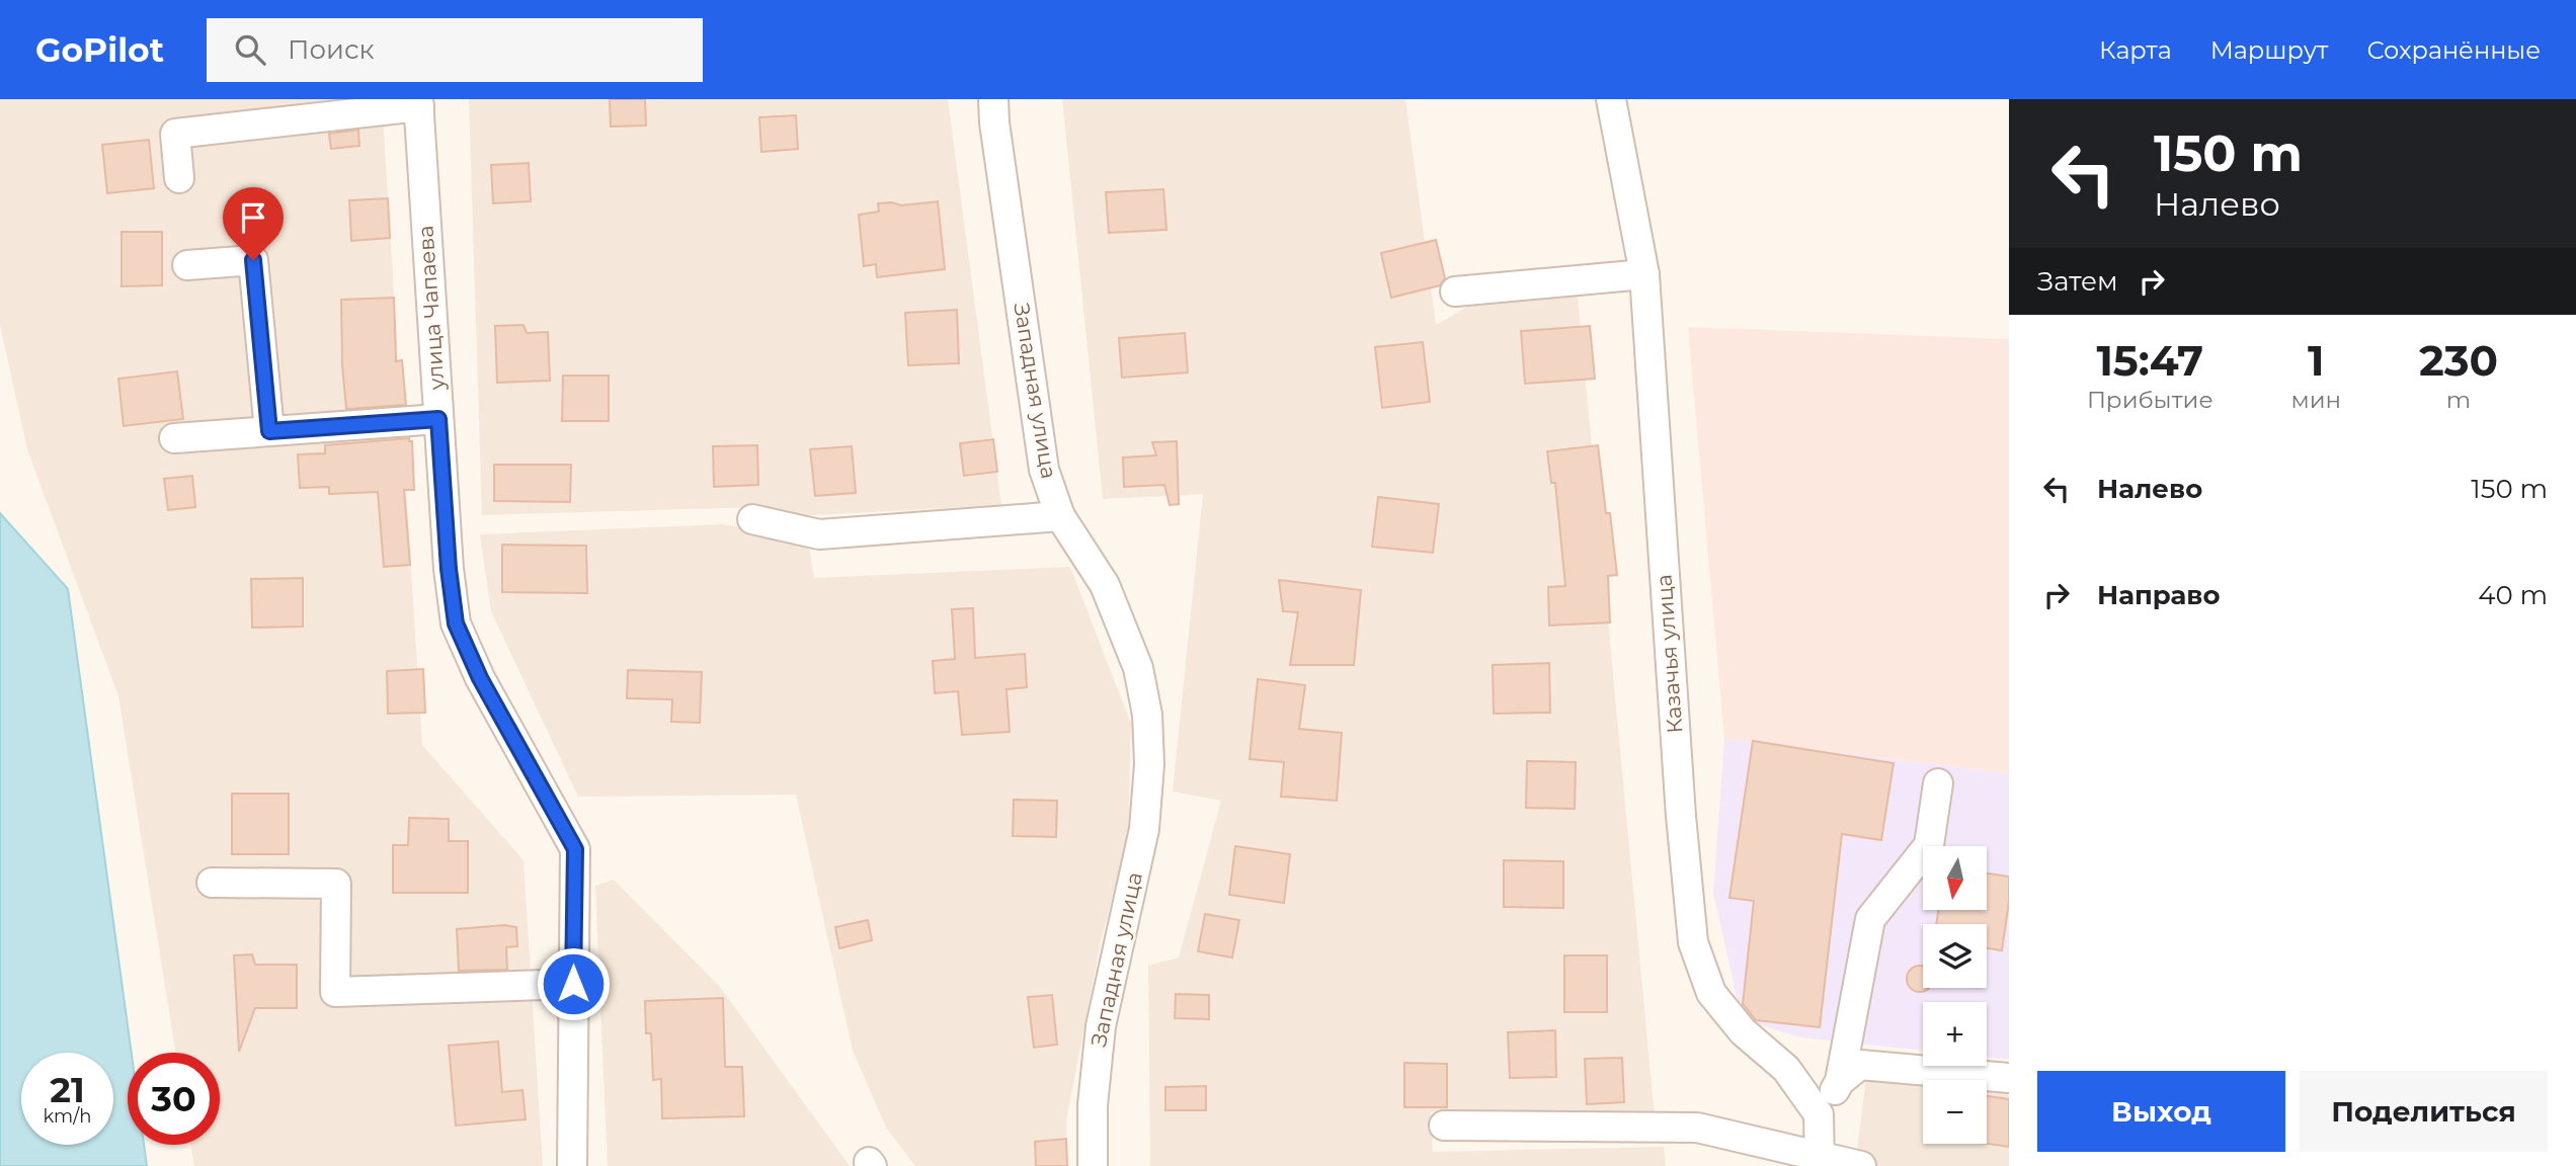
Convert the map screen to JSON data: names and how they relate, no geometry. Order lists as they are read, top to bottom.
{
  "streets": {
    "street": ["улица Чапаева", "Западная улица", "Казачья улица"]
  },
  "north": "bottom",
  "page": {
    "header": "GoPilot",
    "search": "Поиск",
    "nav": ["Карта", "Маршрут", "Сохранённые"],
    "turn": ["150 m", "Налево"],
    "then": "Затем",
    "eta": [
      "15:47",
      "Прибытие",
      "1",
      "мин",
      "230",
      "m"
    ],
    "list": [
      {
        "name": "Налево",
        "value": "150 m"
      },
      {
        "name": "Направо",
        "value": "40 m"
      }
    ],
    "map_buttons": ["+", "−"],
    "speed": "21 km/h",
    "limit": "30",
    "buttons": ["Выход", "Поделиться"]
  }
}
